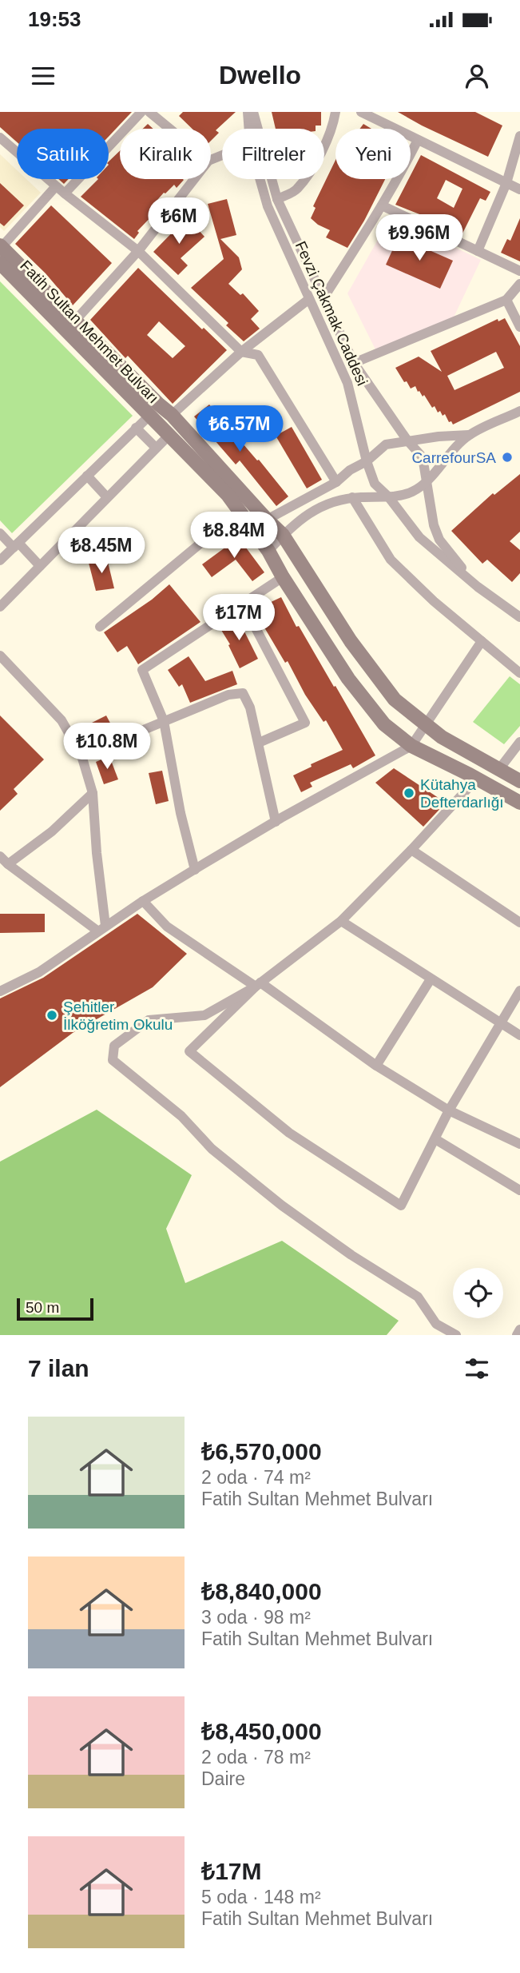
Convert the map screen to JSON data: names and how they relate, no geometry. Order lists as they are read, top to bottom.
{
  "streets": {
    "main road": ["Fatih Sultan Mehmet Bulvarı"],
    "street": ["Fevzi Çakmak Caddesi"]
  },
  "places": ["CarrefourSA", "Kütahya Defterdarlığı", "Şehitler İlköğretim Okulu"],
  "scale_bar": "50 m",
  "page": {
    "status": "19:53",
    "header": "Dwello",
    "chip": [
      "Satılık",
      "Kiralık",
      "Filtreler",
      "Yeni"
    ],
    "price": [
      "₺6M",
      "₺9.96M",
      "₺6.57M",
      "₺8.84M",
      "₺8.45M",
      "₺17M",
      "₺10.8M"
    ],
    "scale": "50 m",
    "heading": "7 ilan",
    "list": [
      {
        "name": "₺6,570,000",
        "note": "2 oda · 74 m² · Fatih Sultan Mehmet Bulvarı"
      },
      {
        "name": "₺8,840,000",
        "note": "3 oda · 98 m² · Fatih Sultan Mehmet Bulvarı"
      },
      {
        "name": "₺8,450,000",
        "note": "2 oda · 78 m² · Daire"
      },
      {
        "name": "₺17M",
        "note": "5 oda · 148 m² · Fatih Sultan Mehmet Bulvarı"
      }
    ]
  }
}
